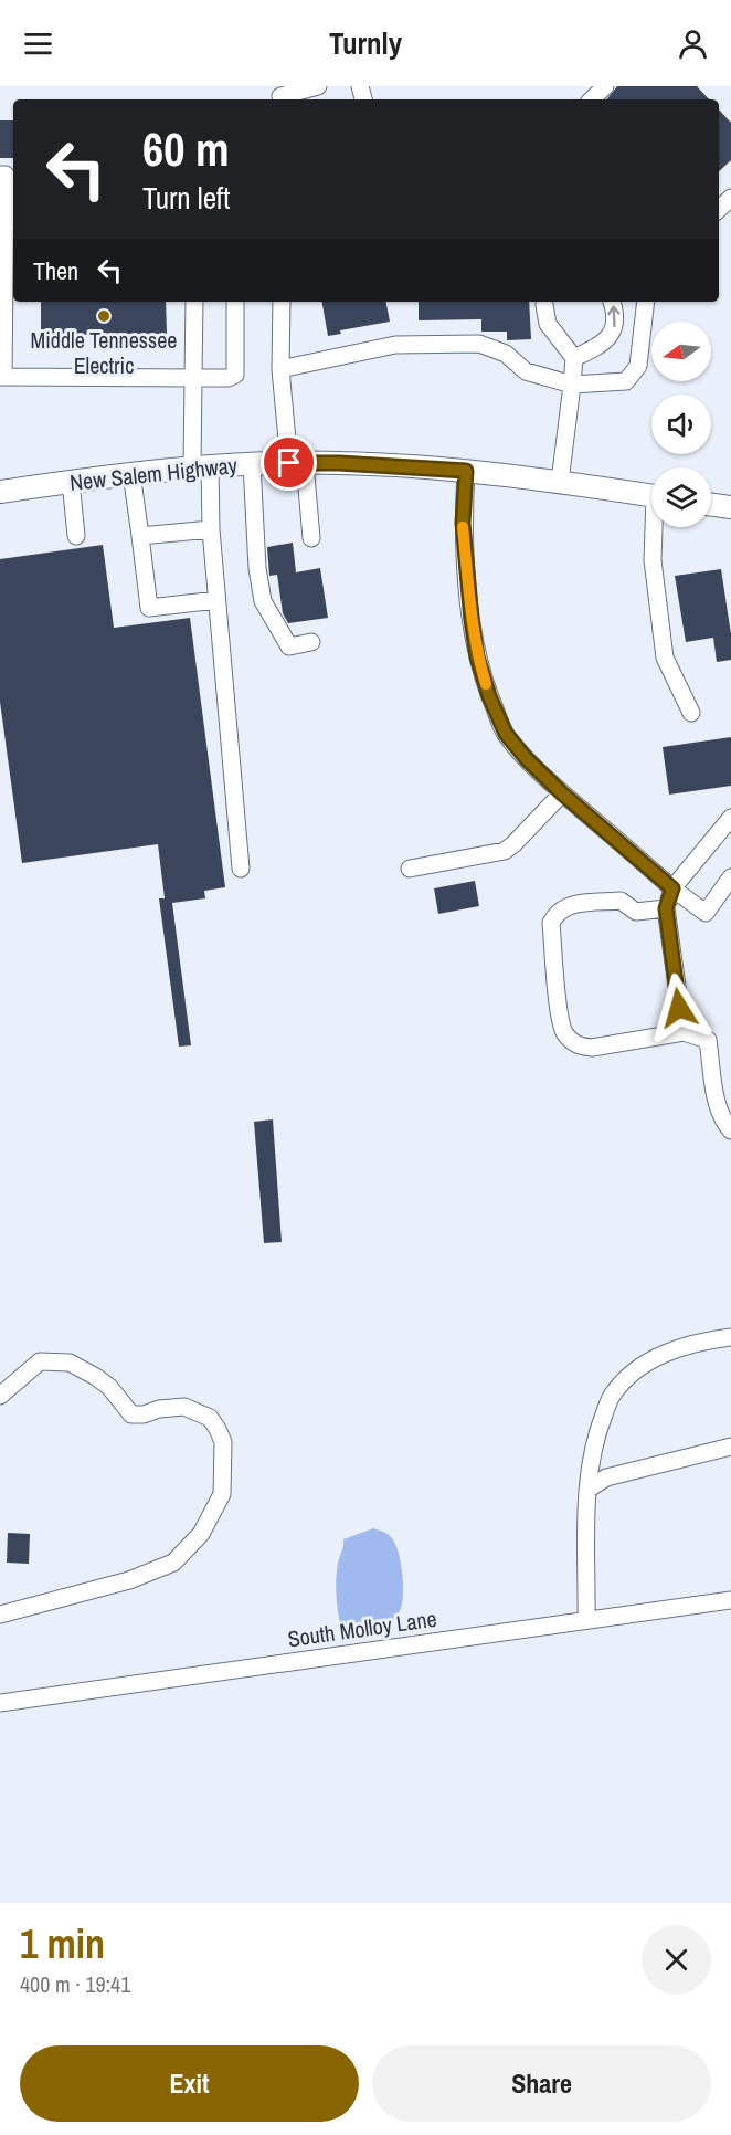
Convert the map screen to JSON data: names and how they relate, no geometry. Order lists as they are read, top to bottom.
{
  "streets": {
    "main road": ["New Salem Highway"],
    "street": ["South Molloy Lane"]
  },
  "places": ["Middle Tennessee Electric"],
  "north": "left",
  "page": {
    "header": "Turnly",
    "turn": ["60 m", "Turn left"],
    "then": "Then",
    "heading": ["1 min", "400 m · 19:41"],
    "buttons": ["Exit", "Share"]
  }
}
